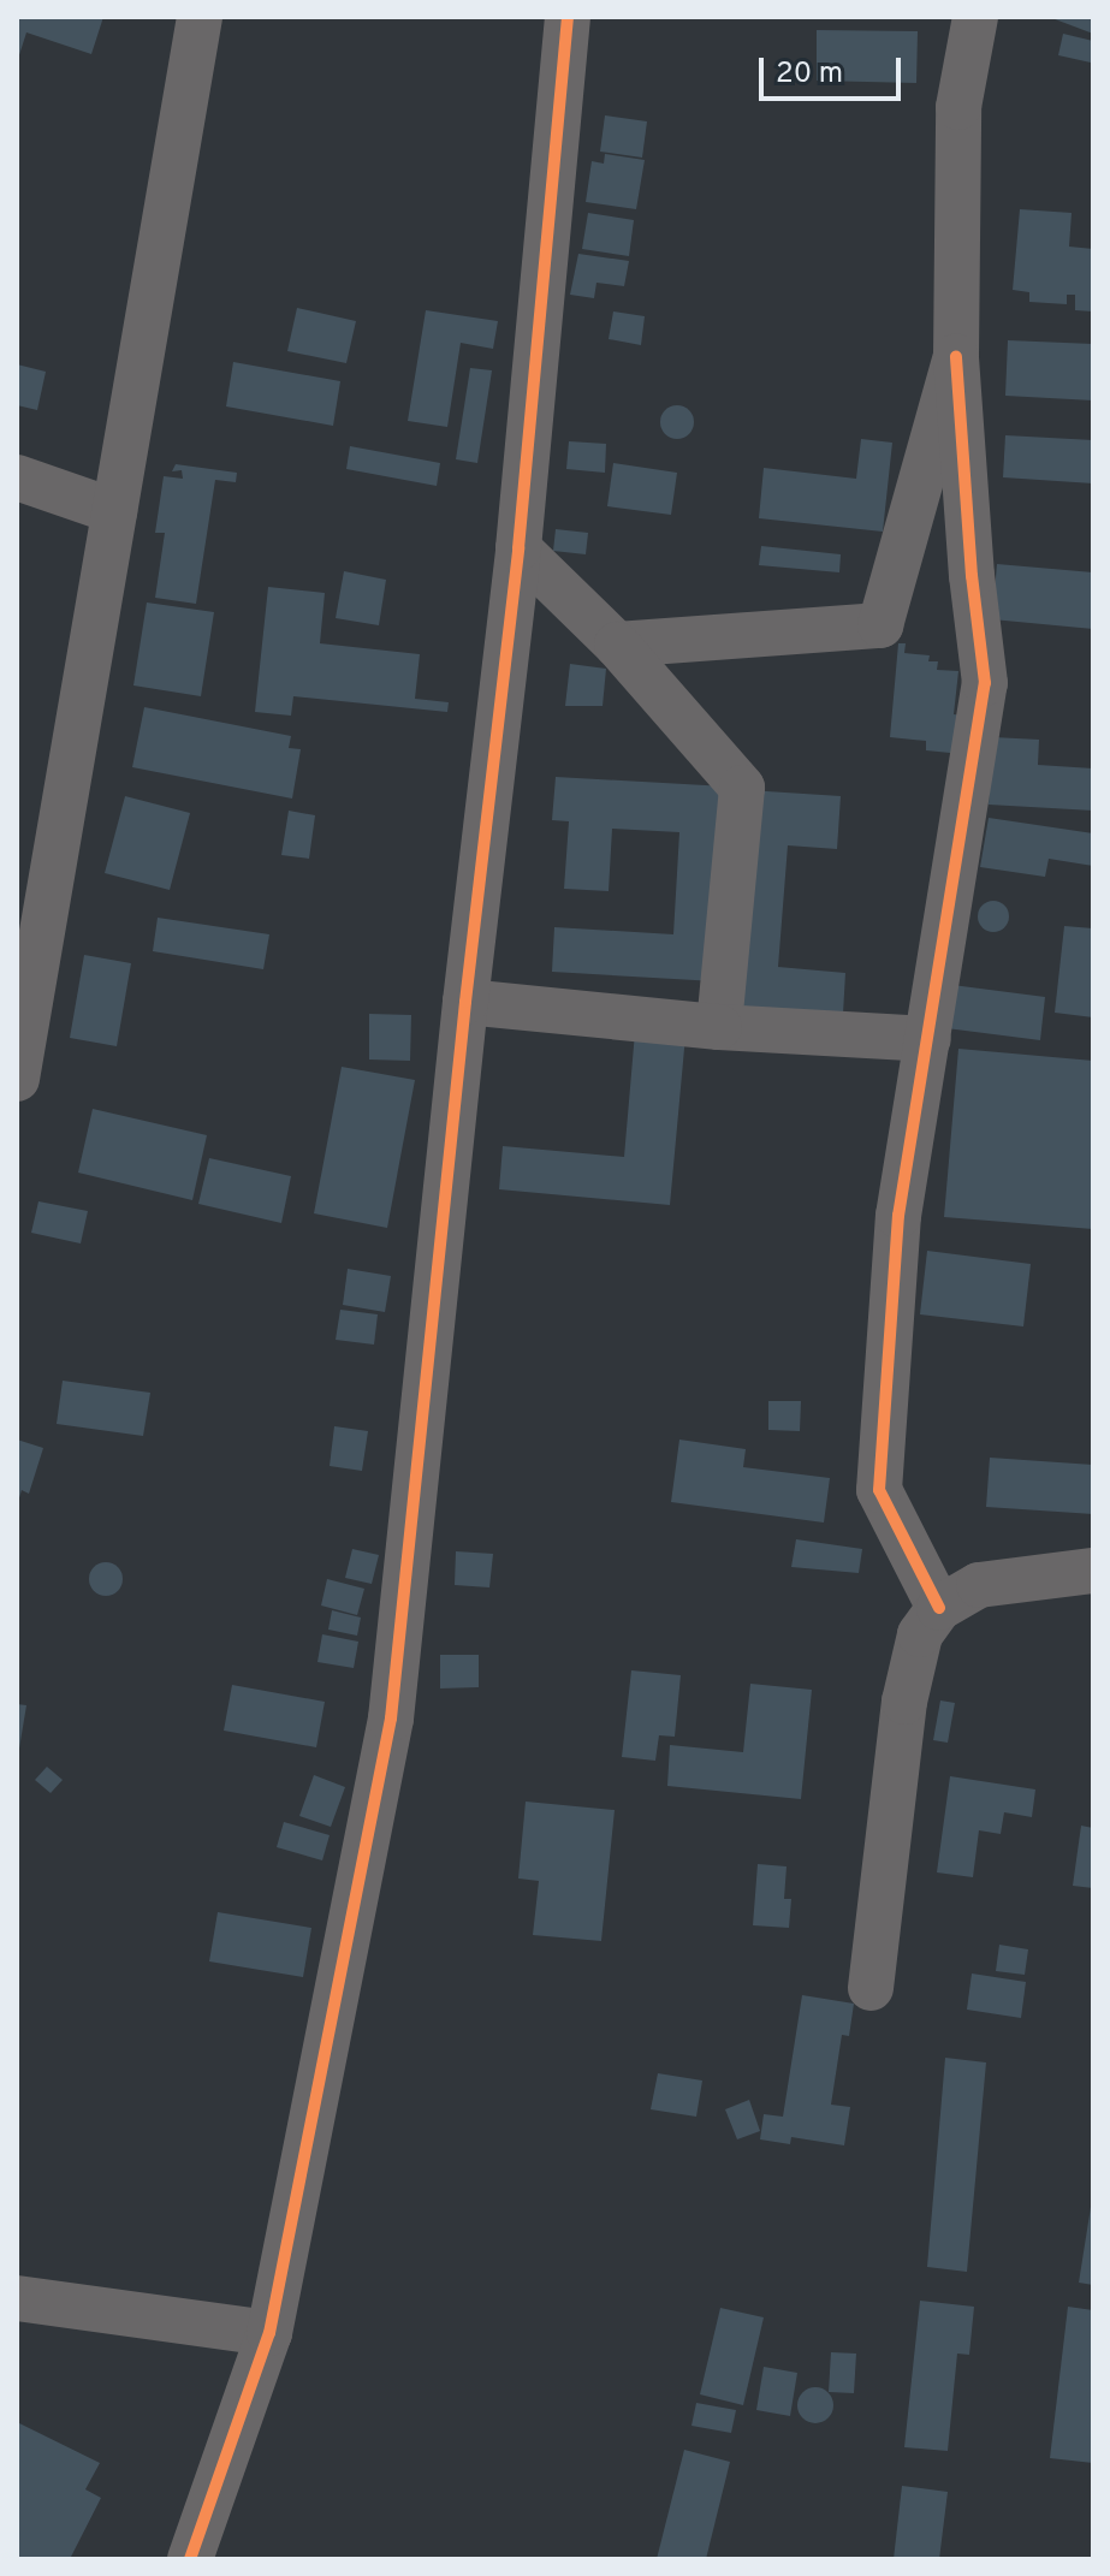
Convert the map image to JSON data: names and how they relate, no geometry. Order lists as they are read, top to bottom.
{
  "scale_bar": "20 m"
}
